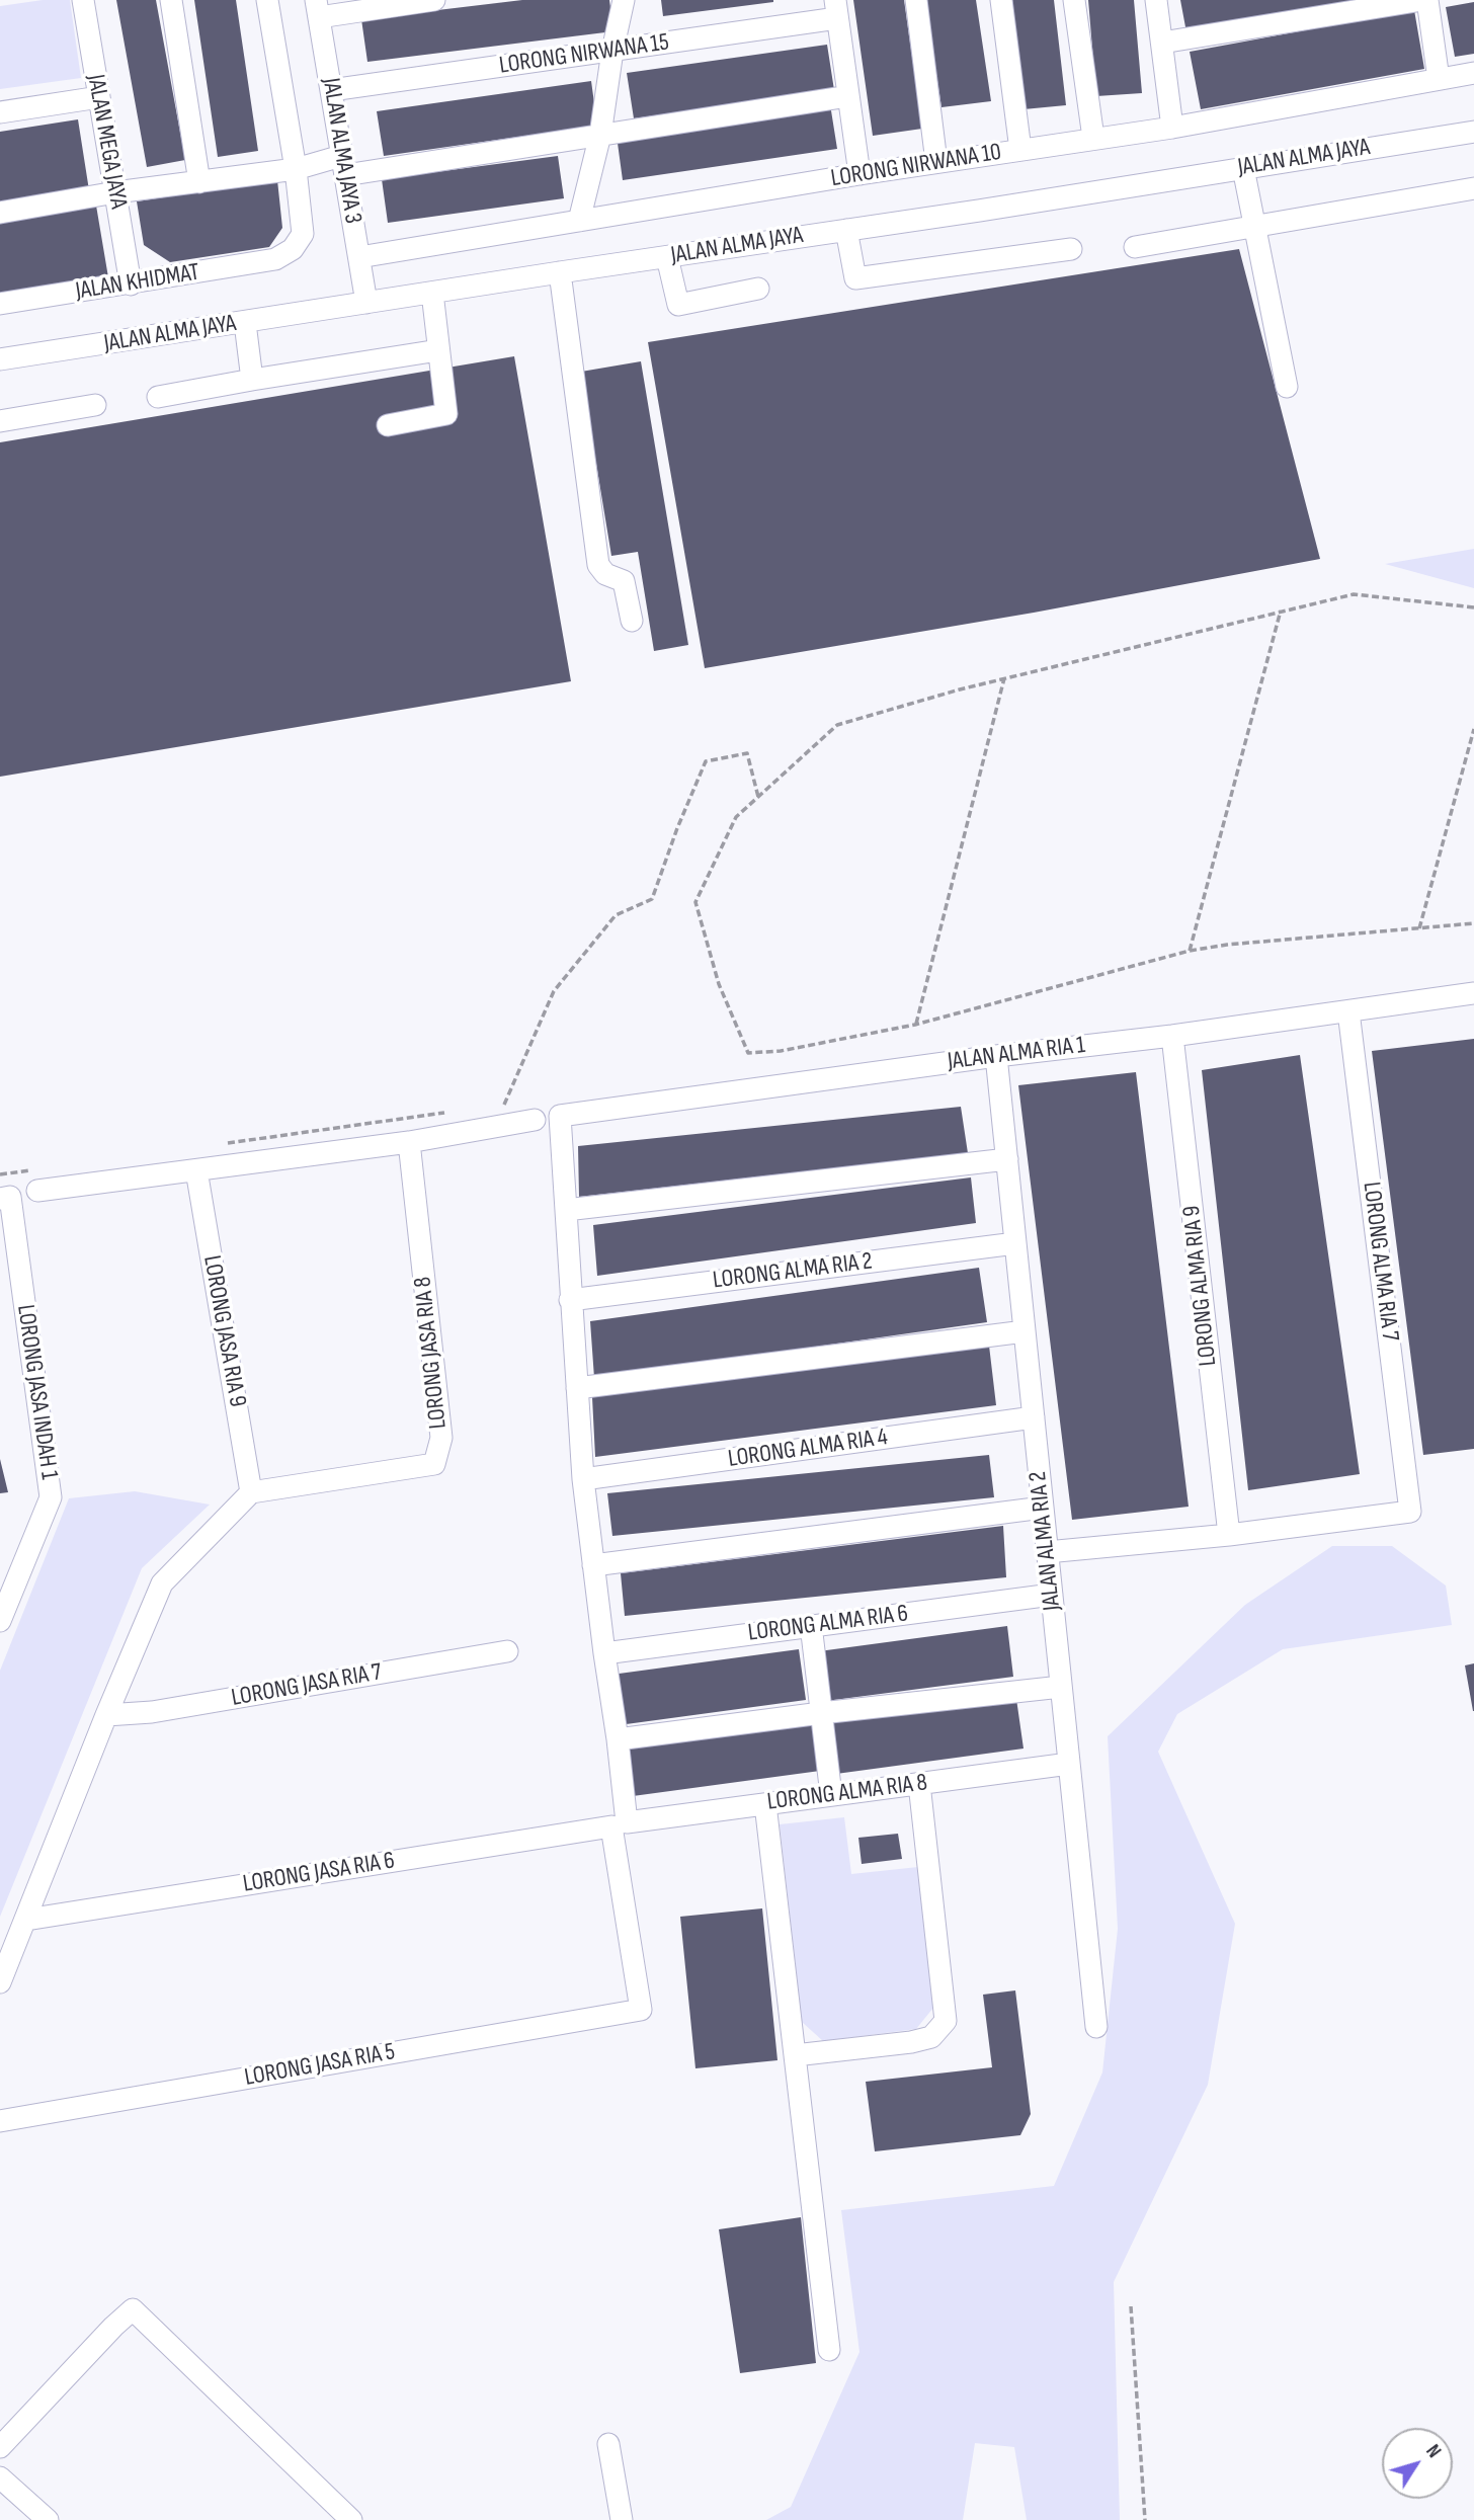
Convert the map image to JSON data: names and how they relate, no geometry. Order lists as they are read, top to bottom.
{
  "streets": {
    "street": [
      "LORONG NIRWANA 15",
      "JALAN MEGA JAYA",
      "JALAN ALMA JAYA 3",
      "JALAN ALMA JAYA",
      "LORONG NIRWANA 10",
      "JALAN KHIDMAT",
      "JALAN ALMA RIA 1",
      "LORONG ALMA RIA 7",
      "LORONG ALMA RIA 2",
      "LORONG ALMA RIA 9",
      "LORONG JASA RIA 9",
      "LORONG JASA RIA 8",
      "LORONG JASA INDAH 1",
      "LORONG ALMA RIA 4",
      "JALAN ALMA RIA 2",
      "LORONG ALMA RIA 6",
      "LORONG JASA RIA 7",
      "LORONG ALMA RIA 8",
      "LORONG JASA RIA 6",
      "LORONG JASA RIA 5"
    ]
  },
  "crossings": [
    ["LORONG NIRWANA 15", "JALAN ALMA JAYA 3"],
    ["JALAN MEGA JAYA", "JALAN KHIDMAT"],
    ["JALAN ALMA JAYA 3", "JALAN ALMA JAYA"],
    ["JALAN ALMA JAYA 3", "LORONG NIRWANA 10"],
    ["JALAN ALMA JAYA 3", "JALAN KHIDMAT"],
    ["JALAN ALMA RIA 1", "LORONG ALMA RIA 7"],
    ["JALAN ALMA RIA 1", "LORONG ALMA RIA 9"],
    ["JALAN ALMA RIA 1", "JALAN ALMA RIA 2"],
    ["LORONG ALMA RIA 7", "LORONG ALMA RIA 9"],
    ["LORONG ALMA RIA 2", "JALAN ALMA RIA 2"],
    ["LORONG JASA RIA 9", "LORONG JASA RIA 8"],
    ["LORONG ALMA RIA 4", "JALAN ALMA RIA 2"],
    ["JALAN ALMA RIA 2", "LORONG ALMA RIA 6"],
    ["JALAN ALMA RIA 2", "LORONG ALMA RIA 8"],
    ["LORONG ALMA RIA 8", "LORONG JASA RIA 6"],
    ["LORONG ALMA RIA 8", "LORONG JASA RIA 5"],
    ["LORONG JASA RIA 6", "LORONG JASA RIA 5"]
  ],
  "north": "top right"
}
